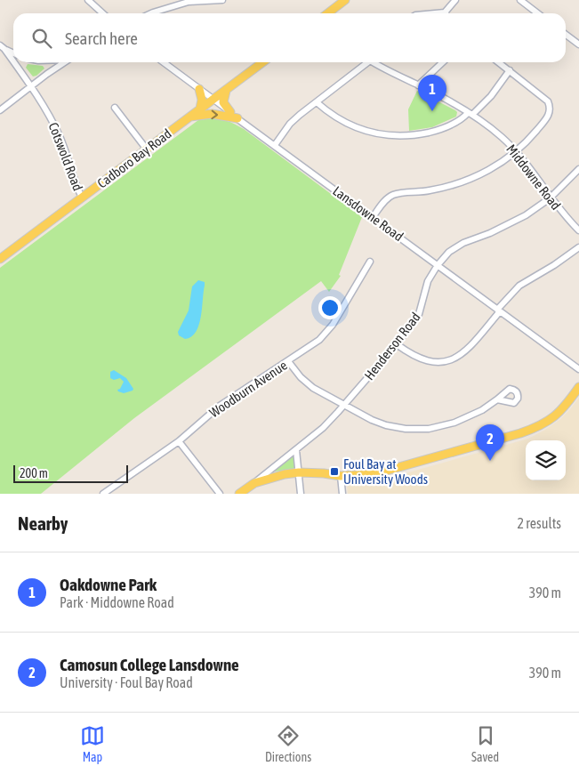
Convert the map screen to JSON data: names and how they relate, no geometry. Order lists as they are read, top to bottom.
{
  "streets": {
    "main road": ["Cadboro Bay Road", "Henderson Road"],
    "street": [
      "Cotswold Road",
      "Middowne Road",
      "Lansdowne Road",
      "Woodburn Avenue"
    ]
  },
  "crossings": [
    ["Cotswold Road", "Cadboro Bay Road"],
    ["Cadboro Bay Road", "Lansdowne Road"],
    ["Middowne Road", "Henderson Road"],
    ["Lansdowne Road", "Henderson Road"]
  ],
  "places": {
    "transit": ["Foul Bay at University Woods"]
  },
  "scale_bar": "200 m",
  "page": {
    "search": "Search here",
    "pins": ["1", "2"],
    "scale": "200 m",
    "heading": ["Nearby", "2 results"],
    "list": [
      {
        "mark": "1",
        "name": "Oakdowne Park",
        "note": "Park · Middowne Road",
        "value": "390 m"
      },
      {
        "mark": "2",
        "name": "Camosun College Lansdowne",
        "note": "University · Foul Bay Road",
        "value": "390 m"
      }
    ],
    "nav": ["Map", "Directions", "Saved"]
  }
}
